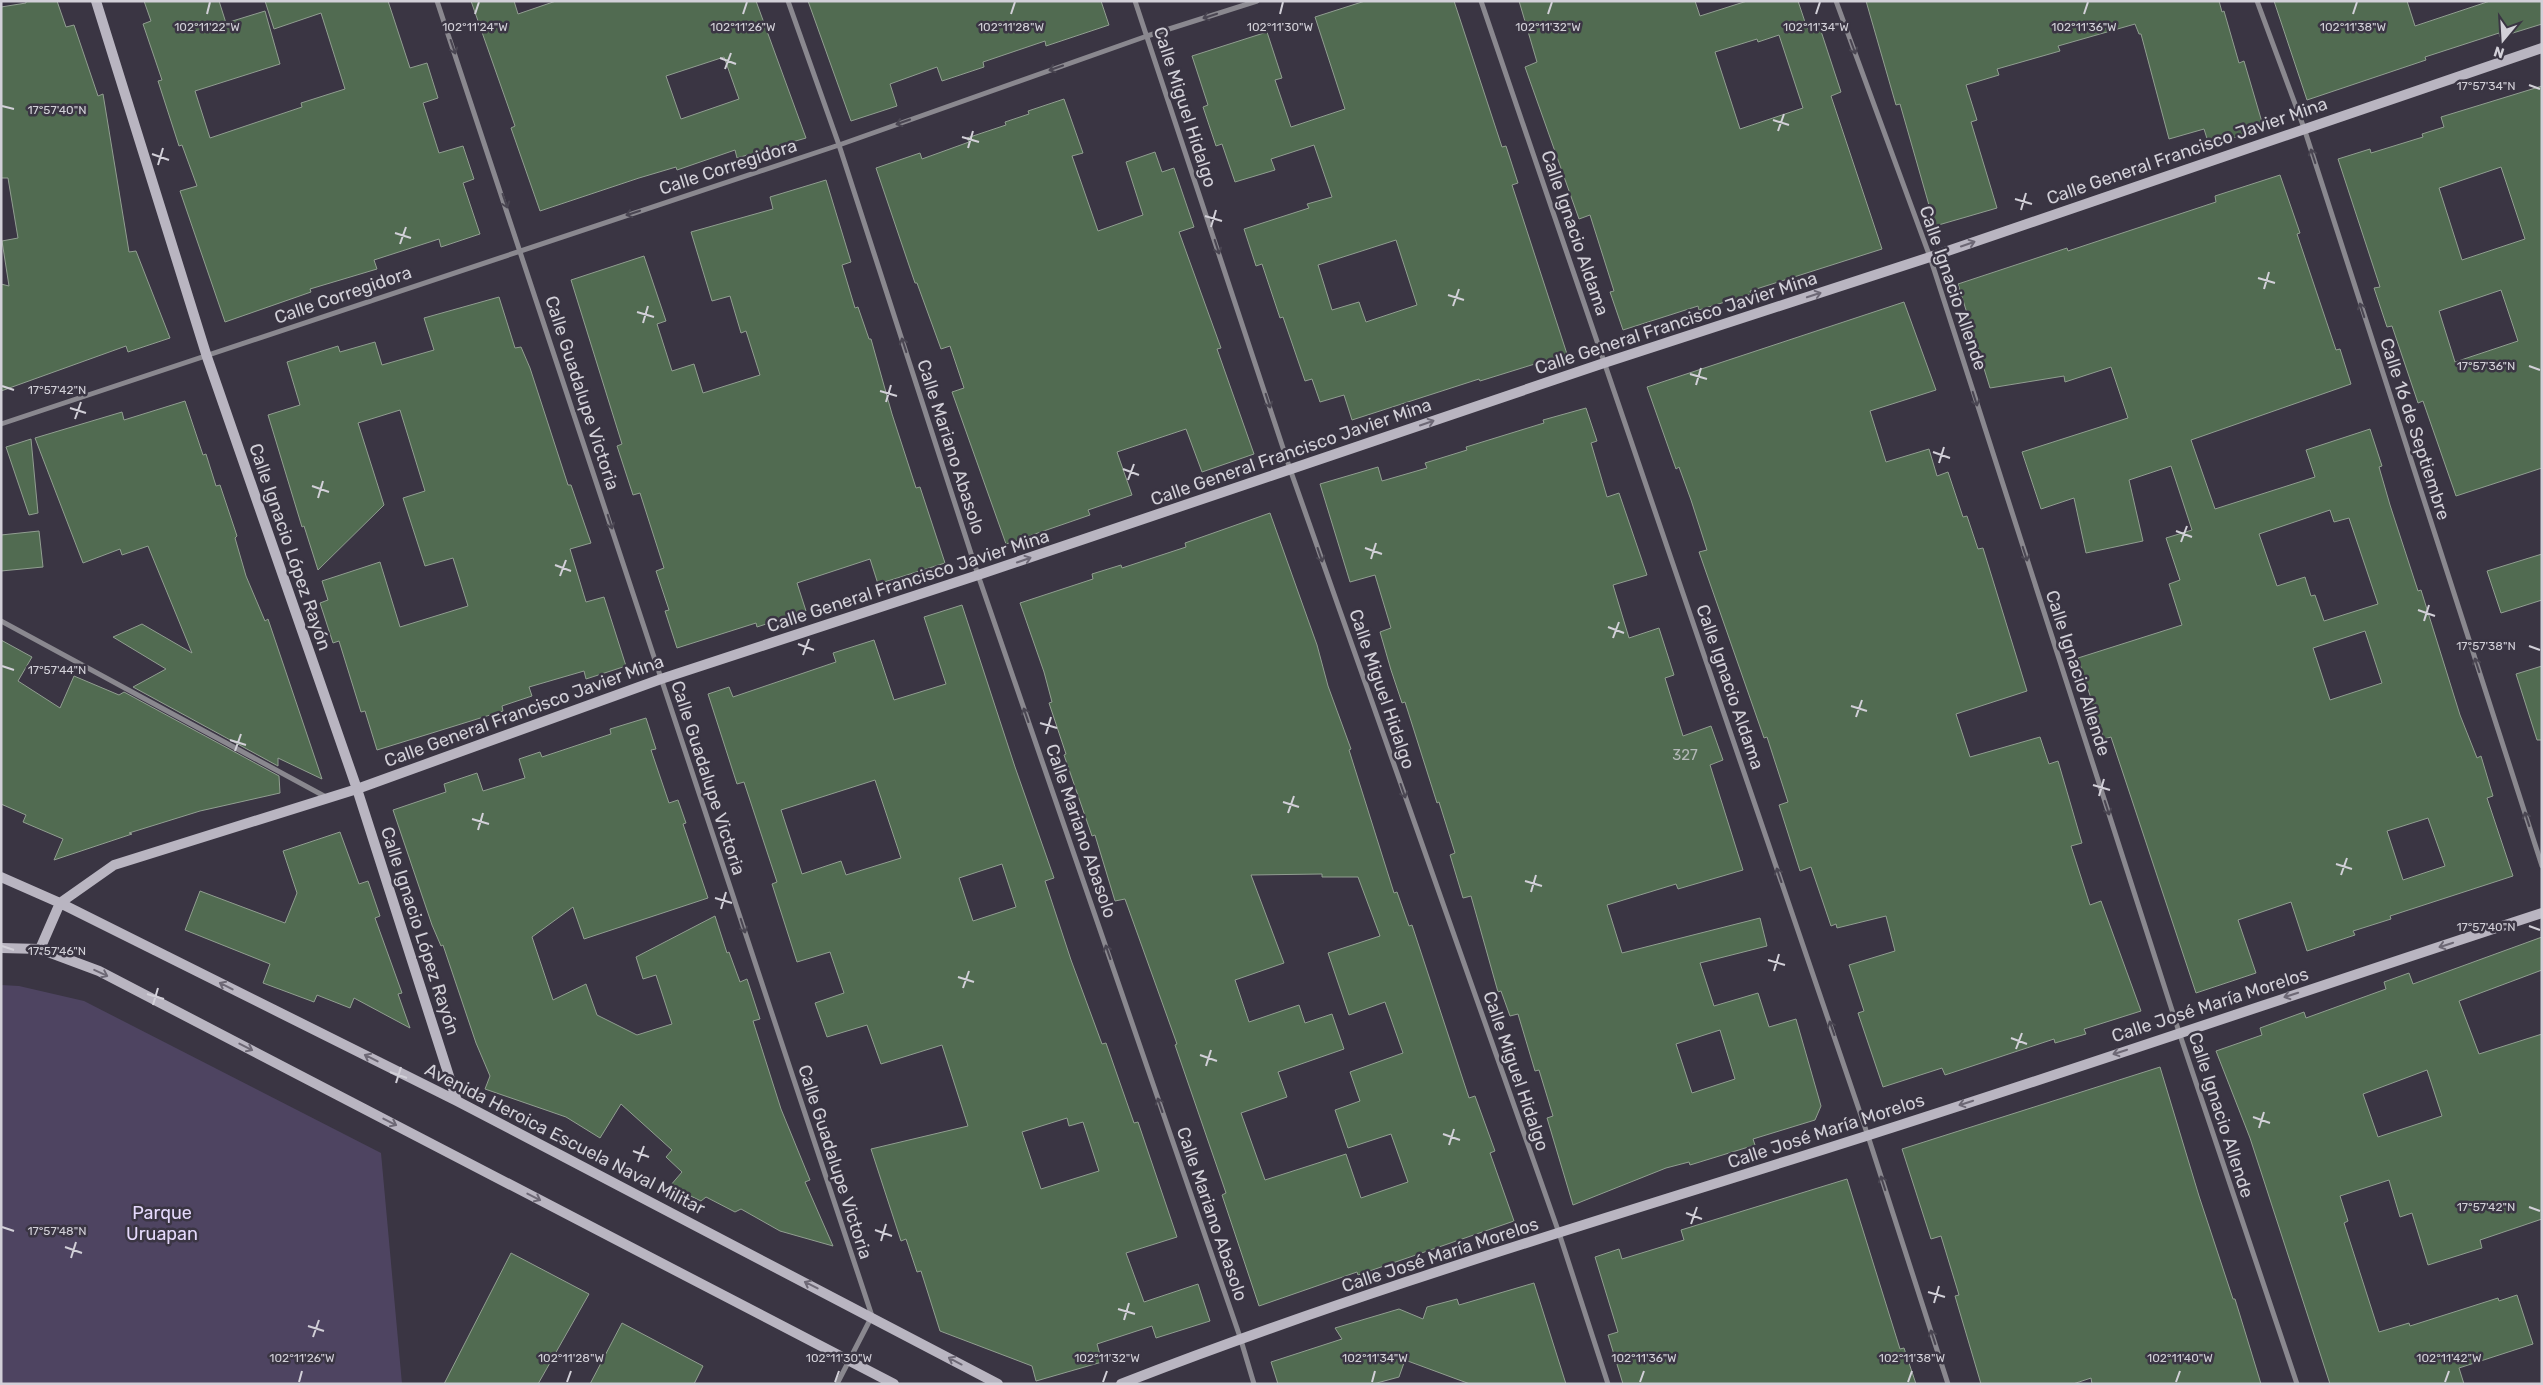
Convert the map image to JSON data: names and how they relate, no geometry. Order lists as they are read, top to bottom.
{
  "streets": {
    "street": [
      "Calle Miguel Hidalgo",
      "Calle General Francisco Javier Mina",
      "Calle Corregidora",
      "Calle Ignacio Aldama",
      "Calle Ignacio Allende",
      "Calle Guadalupe Victoria",
      "Calle 16 de Septiembre",
      "Calle Mariano Abasolo",
      "Calle Ignacio López Rayón",
      "Calle José María Morelos",
      "Avenida Heroica Escuela Naval Militar"
    ]
  },
  "crossings": [
    ["Calle Miguel Hidalgo", "Calle General Francisco Javier Mina"],
    ["Calle Miguel Hidalgo", "Calle Corregidora"],
    ["Calle Miguel Hidalgo", "Calle José María Morelos"],
    ["Calle General Francisco Javier Mina", "Calle Ignacio Aldama"],
    ["Calle General Francisco Javier Mina", "Calle Ignacio Allende"],
    ["Calle General Francisco Javier Mina", "Calle Guadalupe Victoria"],
    ["Calle General Francisco Javier Mina", "Calle 16 de Septiembre"],
    ["Calle General Francisco Javier Mina", "Calle Mariano Abasolo"],
    ["Calle General Francisco Javier Mina", "Calle Ignacio López Rayón"],
    ["Calle General Francisco Javier Mina", "Avenida Heroica Escuela Naval Militar"],
    ["Calle Corregidora", "Calle Guadalupe Victoria"],
    ["Calle Corregidora", "Calle Mariano Abasolo"],
    ["Calle Corregidora", "Calle Ignacio López Rayón"],
    ["Calle Ignacio Aldama", "Calle José María Morelos"],
    ["Calle Ignacio Allende", "Calle José María Morelos"],
    ["Calle Guadalupe Victoria", "Avenida Heroica Escuela Naval Militar"],
    ["Calle Mariano Abasolo", "Calle José María Morelos"],
    ["Calle Ignacio López Rayón", "Avenida Heroica Escuela Naval Militar"]
  ],
  "one_way": [
    "Calle Miguel Hidalgo",
    "Calle General Francisco Javier Mina",
    "Calle Corregidora",
    "Calle Ignacio Aldama",
    "Calle Ignacio Allende",
    "Calle Guadalupe Victoria",
    "Calle 16 de Septiembre",
    "Calle Mariano Abasolo",
    "Calle José María Morelos"
  ],
  "parks": ["Parque Uruapan"],
  "house_numbers": ["327"],
  "north": "bottom",
  "coordinates": [
    "102°11'22\"W",
    "102°11'24\"W",
    "102°11'26\"W",
    "102°11'28\"W",
    "102°11'30\"W",
    "102°11'32\"W",
    "102°11'34\"W",
    "102°11'36\"W",
    "102°11'38\"W",
    "17°57'34\"N",
    "17°57'40\"N",
    "17°57'36\"N",
    "17°57'42\"N",
    "17°57'38\"N",
    "17°57'44\"N",
    "17°57'46\"N",
    "17°57'48\"N",
    "102°11'40\"W",
    "102°11'42\"W"
  ]
}
